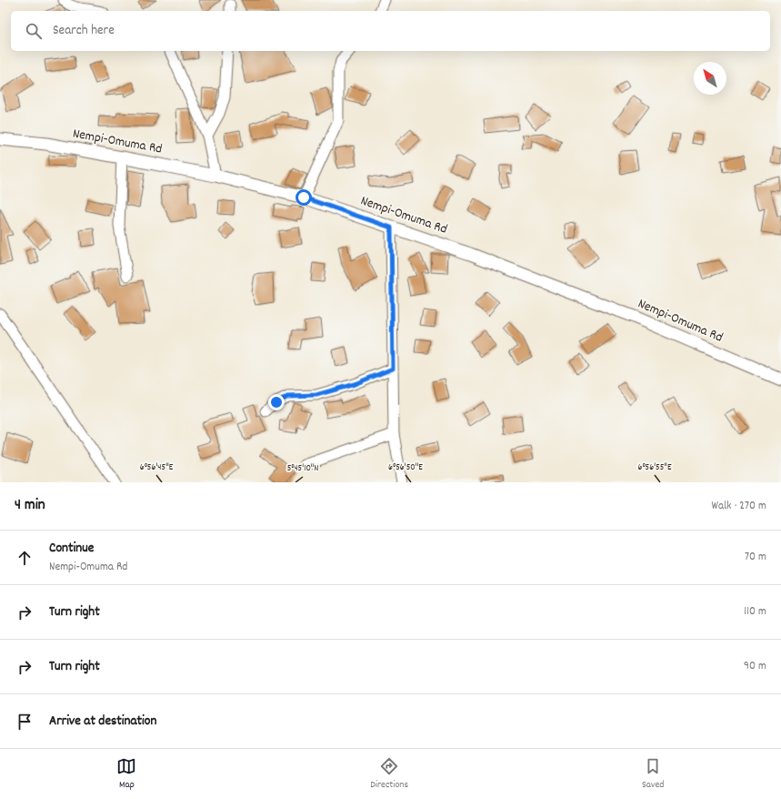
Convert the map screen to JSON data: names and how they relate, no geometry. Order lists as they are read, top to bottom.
{
  "streets": {
    "street": ["Nempi-Omuma Rd"]
  },
  "north": "top left",
  "page": {
    "search": "Search here",
    "heading": ["4 min", "Walk · 270 m"],
    "list": [
      ["Continue", "Nempi-Omuma Rd", "70 m"],
      ["Turn right", "110 m"],
      ["Turn right", "90 m"],
      "Arrive at destination"
    ],
    "nav": ["Map", "Directions", "Saved"]
  },
  "coordinates": [
    "6°56'45\"E",
    "6°56'50\"E",
    "6°56'55\"E",
    "5°45'10\"N"
  ]
}
